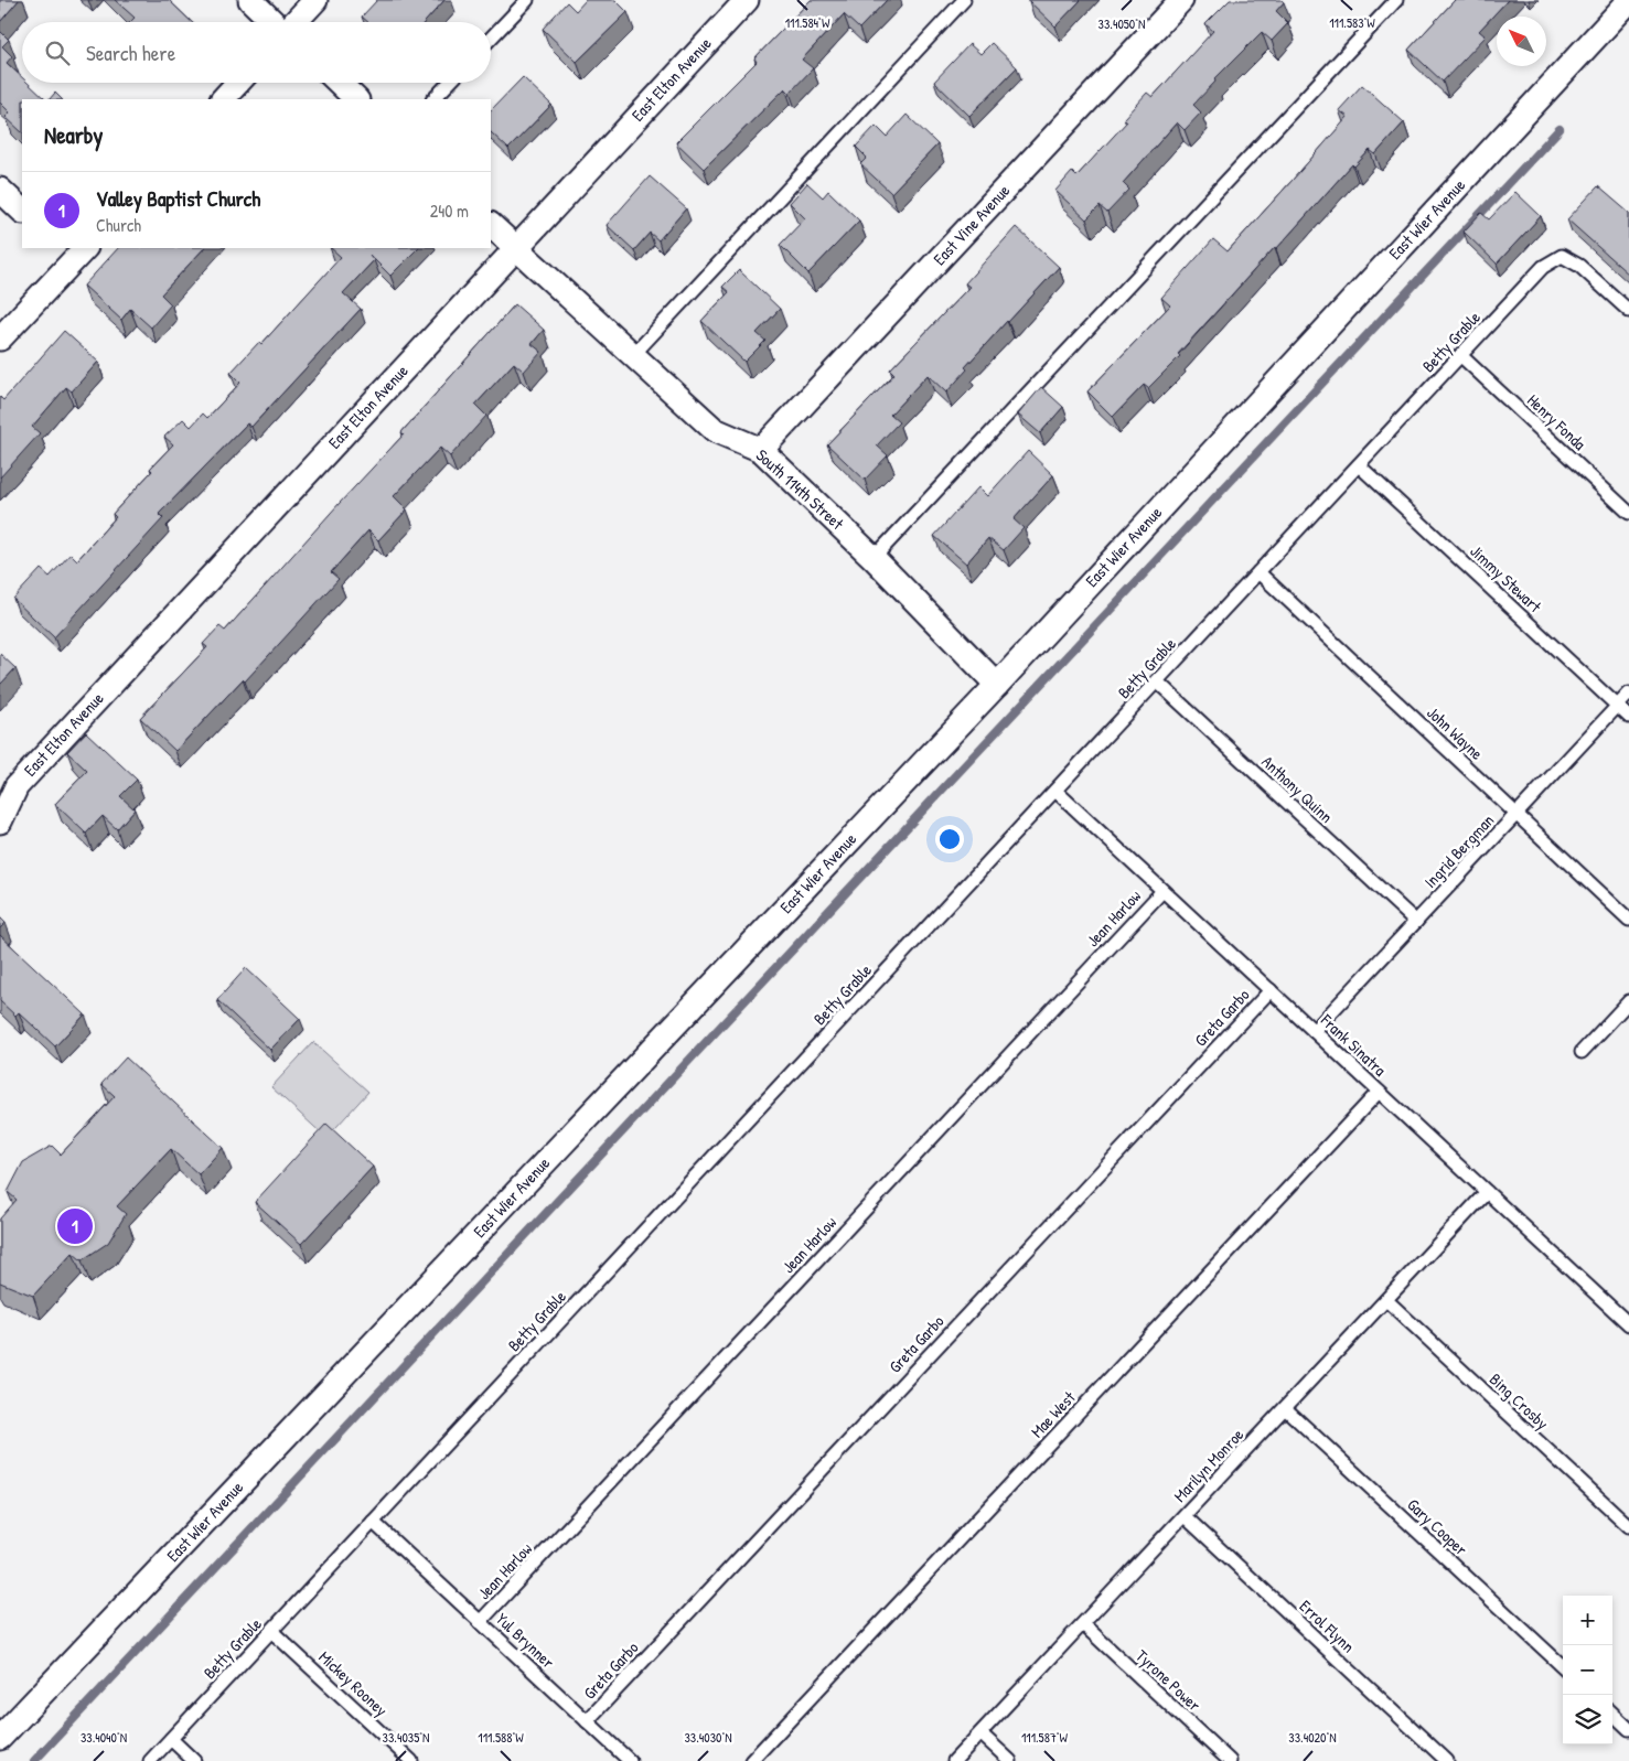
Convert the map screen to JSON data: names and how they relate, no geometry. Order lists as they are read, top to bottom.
{
  "streets": {
    "street": [
      "East Elton Avenue",
      "East Wier Avenue",
      "East Vine Avenue",
      "South 114th Street"
    ],
    "lane": [
      "Betty Grable",
      "Henry Fonda",
      "Jimmy Stewart",
      "John Wayne",
      "Anthony Quinn",
      "Ingrid Bergman",
      "Jean Harlow",
      "Greta Garbo",
      "Frank Sinatra",
      "Bing Crosby",
      "Mae West",
      "Marilyn Monroe",
      "Gary Cooper",
      "Errol Flynn",
      "Yul Brynner",
      "Tyrone Power",
      "Mickey Rooney"
    ]
  },
  "crossings": [
    ["East Elton Avenue", "South 114th Street"],
    ["East Wier Avenue", "South 114th Street"],
    ["East Vine Avenue", "South 114th Street"],
    ["Betty Grable", "Henry Fonda"],
    ["Betty Grable", "Jimmy Stewart"],
    ["Betty Grable", "John Wayne"],
    ["Betty Grable", "Anthony Quinn"],
    ["Betty Grable", "Frank Sinatra"],
    ["Betty Grable", "Yul Brynner"],
    ["Betty Grable", "Mickey Rooney"],
    ["Jimmy Stewart", "Ingrid Bergman"],
    ["John Wayne", "Ingrid Bergman"],
    ["Anthony Quinn", "Ingrid Bergman"],
    ["Ingrid Bergman", "Frank Sinatra"],
    ["Jean Harlow", "Frank Sinatra"],
    ["Jean Harlow", "Yul Brynner"],
    ["Greta Garbo", "Frank Sinatra"],
    ["Greta Garbo", "Yul Brynner"],
    ["Frank Sinatra", "Mae West"],
    ["Frank Sinatra", "Marilyn Monroe"],
    ["Bing Crosby", "Marilyn Monroe"],
    ["Marilyn Monroe", "Gary Cooper"],
    ["Marilyn Monroe", "Errol Flynn"],
    ["Marilyn Monroe", "Tyrone Power"]
  ],
  "north": "top left",
  "page": {
    "search": "Search here",
    "heading": "Nearby",
    "list": [
      {
        "mark": "1",
        "name": "Valley Baptist Church",
        "note": "Church",
        "value": "240 m"
      }
    ],
    "pins": "1",
    "map_buttons": ["+", "−"]
  },
  "coordinates": [
    "111.584°W",
    "111.583°W",
    "33.4050°N",
    "33.4040°N",
    "33.4035°N",
    "33.4030°N",
    "33.4020°N",
    "111.588°W",
    "111.587°W"
  ]
}
